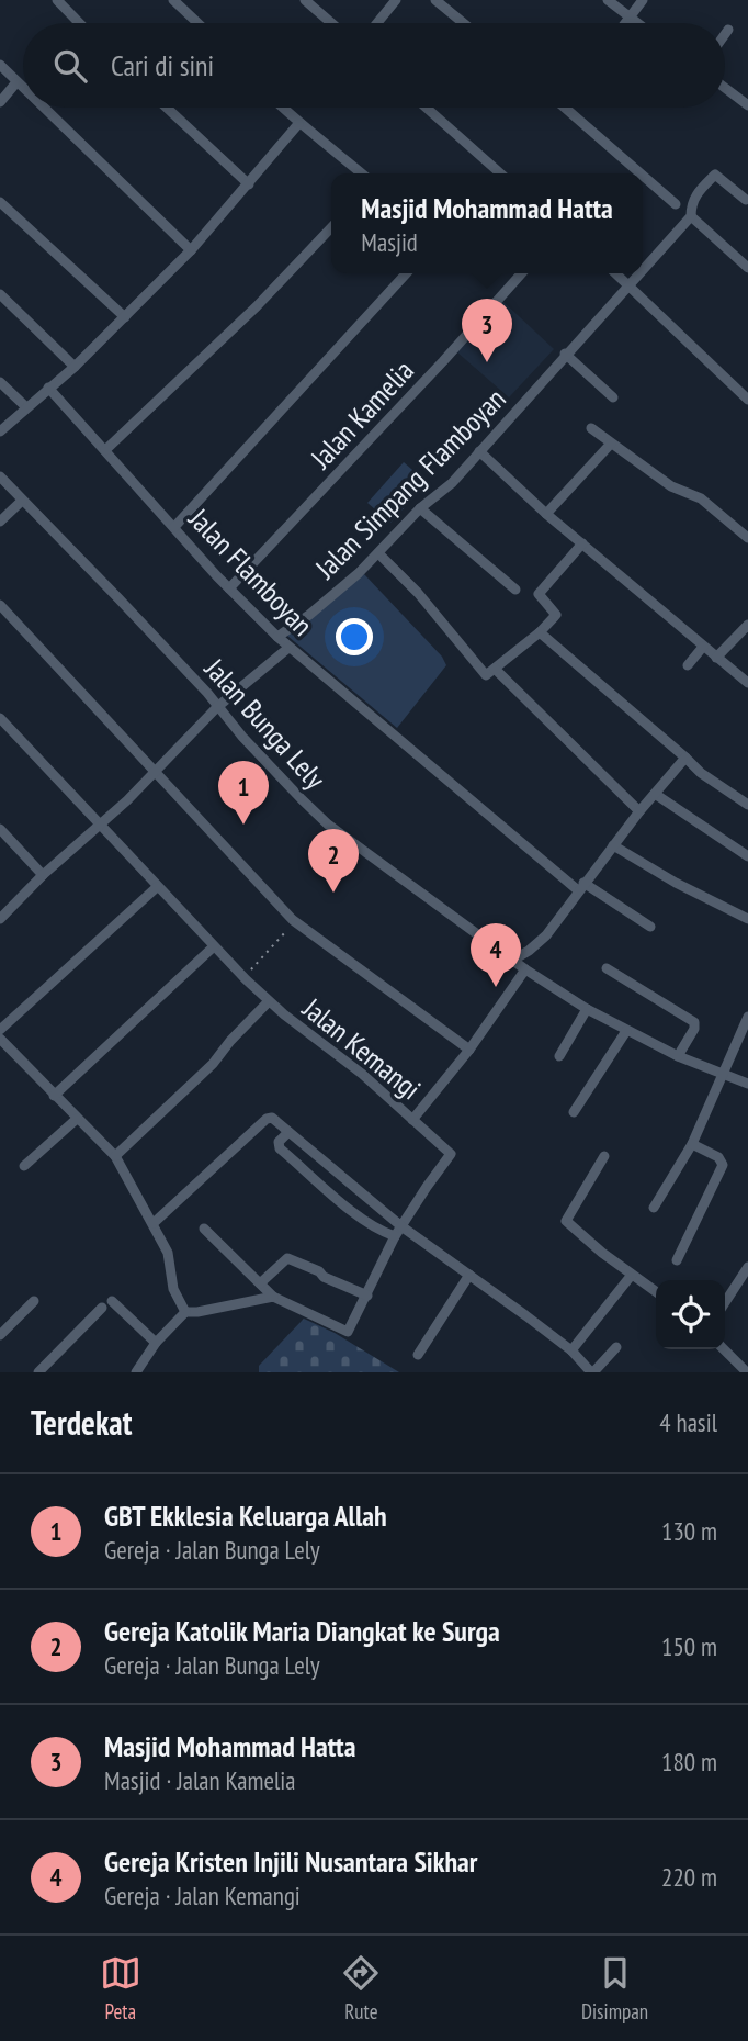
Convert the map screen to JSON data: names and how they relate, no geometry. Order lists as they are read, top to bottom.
{
  "streets": {
    "street": [
      "Jalan Kamelia",
      "Jalan Simpang Flamboyan",
      "Jalan Flamboyan",
      "Jalan Bunga Lely",
      "Jalan Kemangi"
    ]
  },
  "crossings": [
    ["Jalan Kamelia", "Jalan Flamboyan"],
    ["Jalan Simpang Flamboyan", "Jalan Flamboyan"],
    ["Jalan Bunga Lely", "Jalan Kemangi"]
  ],
  "page": {
    "search": "Cari di sini",
    "popup": ["Masjid Mohammad Hatta", "Masjid"],
    "pins": [
      "3",
      "1",
      "2",
      "4"
    ],
    "heading": ["Terdekat", "4 hasil"],
    "list": [
      {
        "mark": "1",
        "name": "GBT Ekklesia Keluarga Allah",
        "note": "Gereja · Jalan Bunga Lely",
        "value": "130 m"
      },
      {
        "mark": "2",
        "name": "Gereja Katolik Maria Diangkat ke Surga",
        "note": "Gereja · Jalan Bunga Lely",
        "value": "150 m"
      },
      {
        "mark": "3",
        "name": "Masjid Mohammad Hatta",
        "note": "Masjid · Jalan Kamelia",
        "value": "180 m"
      },
      {
        "mark": "4",
        "name": "Gereja Kristen Injili Nusantara Sikhar",
        "note": "Gereja · Jalan Kemangi",
        "value": "220 m"
      }
    ],
    "nav": ["Peta", "Rute", "Disimpan"]
  }
}
